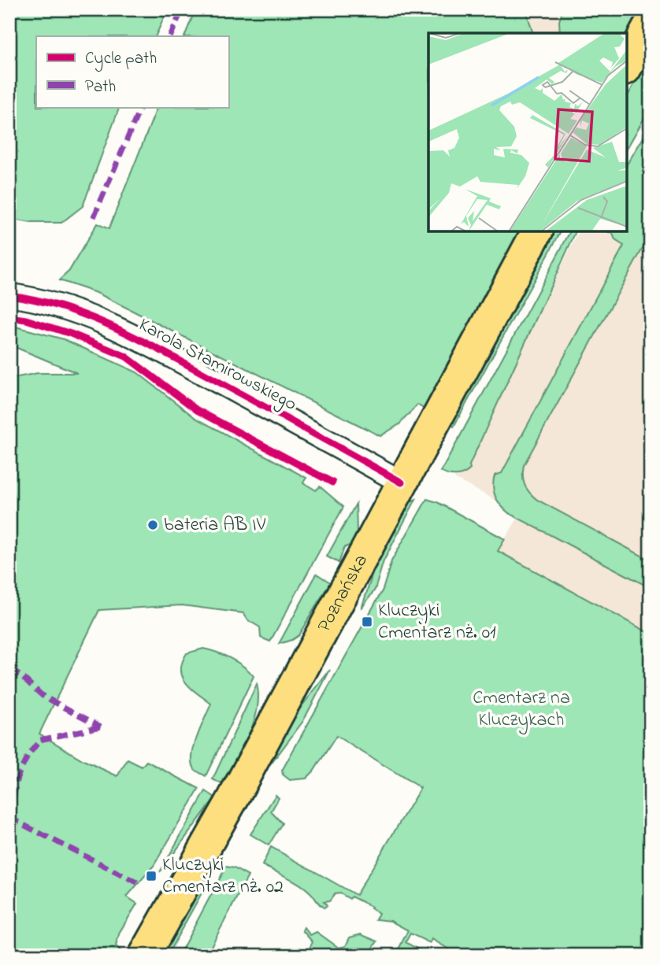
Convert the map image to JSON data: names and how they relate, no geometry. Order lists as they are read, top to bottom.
{
  "streets": {
    "main road": ["Poznańska"],
    "street": ["Karola Stamirowskiego"]
  },
  "crossings": [
    ["Karola Stamirowskiego", "Poznańska"]
  ],
  "parks": ["Cmentarz na Kluczykach"],
  "places": {
    "other": ["bateria AB IV"],
    "transit": ["Kluczyki Cmentarz nż. 01", "Kluczyki Cmentarz nż. 02"]
  },
  "legend": ["Cycle path", "Path"]
}
